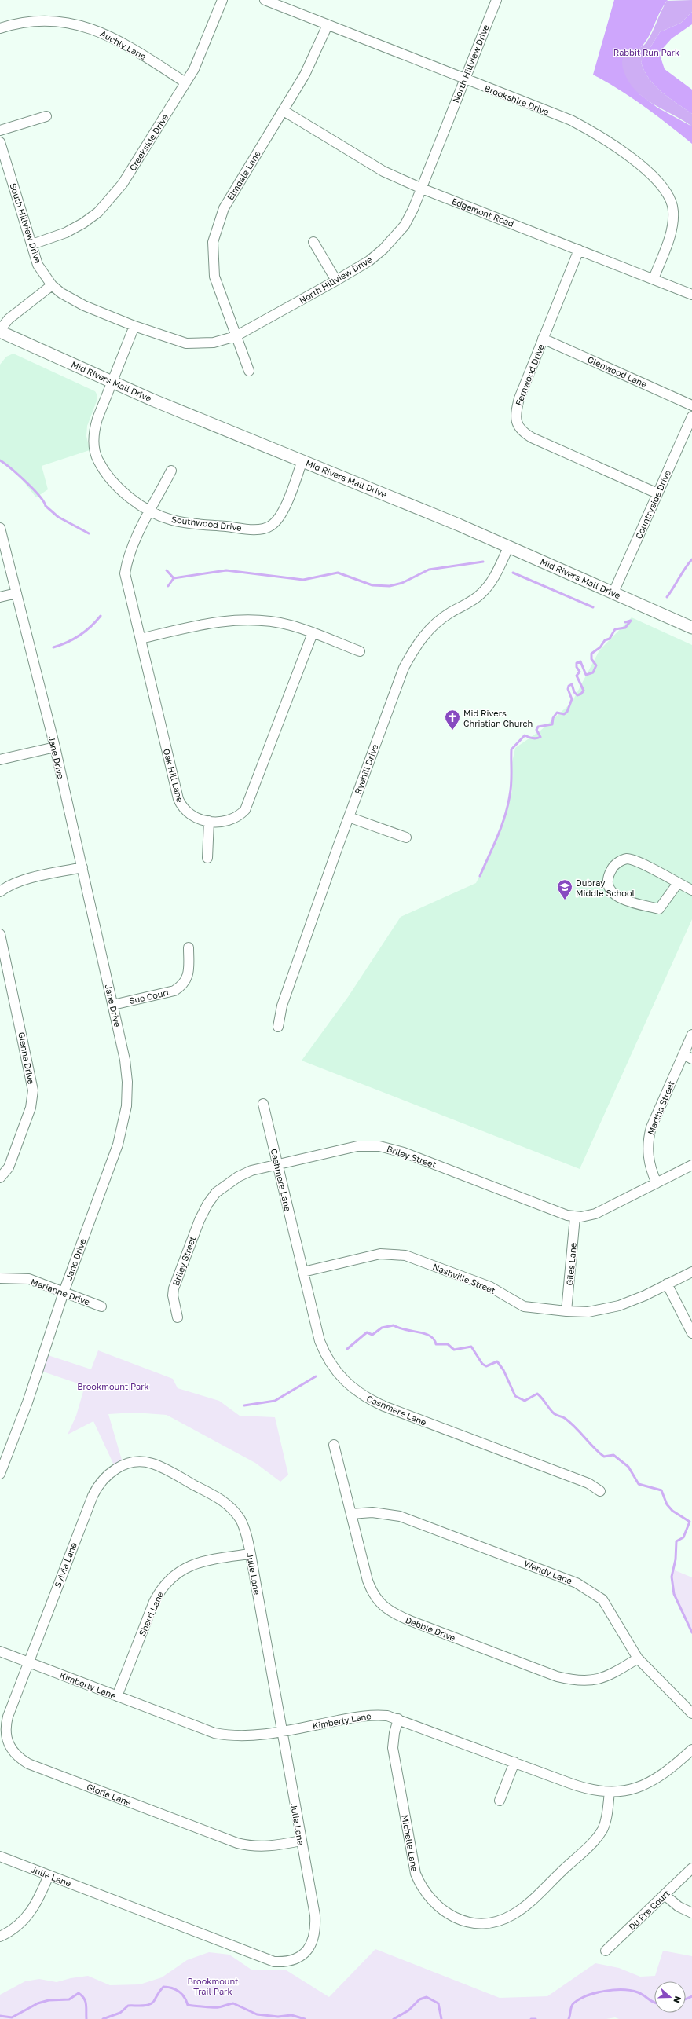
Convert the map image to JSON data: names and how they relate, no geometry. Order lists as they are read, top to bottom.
{
  "streets": {
    "main road": ["Mid Rivers Mall Drive"],
    "street": [
      "Auchly Lane",
      "North Hillview Drive",
      "Brookshire Drive",
      "Creekside Drive",
      "Elmdale Lane",
      "Edgemont Road",
      "South Hillview Drive",
      "Glenwood Lane",
      "Fernwood Drive",
      "Countryside Drive",
      "Southwood Drive",
      "Jane Drive",
      "Ryehill Drive",
      "Oak Hill Lane",
      "Sue Court",
      "Glenna Drive",
      "Martha Street",
      "Briley Street",
      "Cashmere Lane",
      "Giles Lane",
      "Nashville Street",
      "Marianne Drive",
      "Sylvia Lane",
      "Wendy Lane",
      "Julie Lane",
      "Sherri Lane",
      "Debbie Drive",
      "Kimberly Lane",
      "Gloria Lane",
      "Michelle Lane",
      "Du Pre Court"
    ]
  },
  "crossings": [
    ["Auchly Lane", "Creekside Drive"],
    ["North Hillview Drive", "Brookshire Drive"],
    ["North Hillview Drive", "Elmdale Lane"],
    ["North Hillview Drive", "Edgemont Road"],
    ["North Hillview Drive", "South Hillview Drive"],
    ["North Hillview Drive", "Southwood Drive"],
    ["Brookshire Drive", "Elmdale Lane"],
    ["Brookshire Drive", "Edgemont Road"],
    ["Creekside Drive", "South Hillview Drive"],
    ["Elmdale Lane", "Edgemont Road"],
    ["Edgemont Road", "Fernwood Drive"],
    ["South Hillview Drive", "Southwood Drive"],
    ["Glenwood Lane", "Fernwood Drive"],
    ["Fernwood Drive", "Countryside Drive"],
    ["Mid Rivers Mall Drive", "Countryside Drive"],
    ["Mid Rivers Mall Drive", "Southwood Drive"],
    ["Mid Rivers Mall Drive", "Ryehill Drive"],
    ["Southwood Drive", "Oak Hill Lane"],
    ["Jane Drive", "Sue Court"],
    ["Jane Drive", "Marianne Drive"],
    ["Martha Street", "Briley Street"],
    ["Briley Street", "Cashmere Lane"],
    ["Briley Street", "Giles Lane"],
    ["Cashmere Lane", "Nashville Street"],
    ["Giles Lane", "Nashville Street"],
    ["Sylvia Lane", "Julie Lane"],
    ["Sylvia Lane", "Kimberly Lane"],
    ["Sylvia Lane", "Gloria Lane"],
    ["Wendy Lane", "Debbie Drive"],
    ["Julie Lane", "Sherri Lane"],
    ["Julie Lane", "Kimberly Lane"],
    ["Julie Lane", "Gloria Lane"],
    ["Sherri Lane", "Kimberly Lane"],
    ["Kimberly Lane", "Gloria Lane"],
    ["Kimberly Lane", "Michelle Lane"]
  ],
  "parks": ["Rabbit Run Park", "Brookmount Park", "Brookmount Trail Park"],
  "places": {
    "church": ["Mid Rivers Christian Church"],
    "school or university": ["Dubray Middle School"]
  },
  "north": "right"
}
